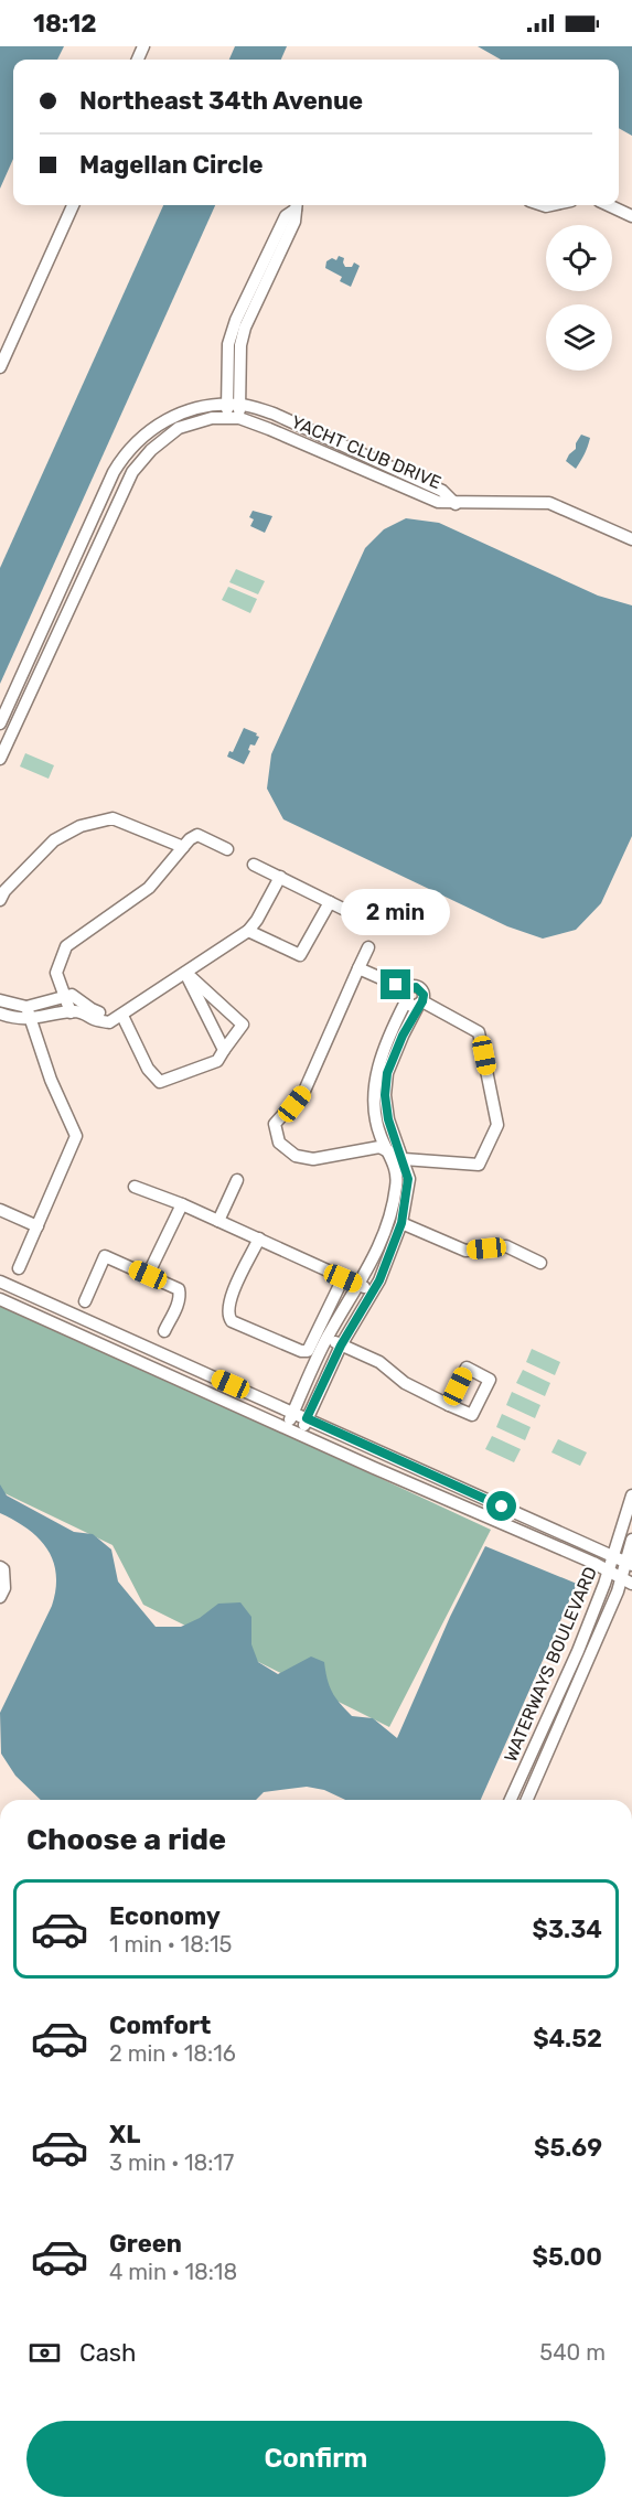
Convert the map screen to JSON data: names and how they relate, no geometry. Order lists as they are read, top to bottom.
{
  "streets": {
    "street": ["YACHT CLUB DRIVE", "WATERWAYS BOULEVARD"]
  },
  "page": {
    "status": "18:12",
    "banner": ["Northeast 34th Avenue", "Magellan Circle"],
    "bubble": "2 min",
    "heading": "Choose a ride",
    "list": [
      {
        "name": "Economy",
        "note": "1 min · 18:15",
        "value": "$3.34"
      },
      {
        "name": "Comfort",
        "note": "2 min · 18:16",
        "value": "$4.52"
      },
      {
        "name": "XL",
        "note": "3 min · 18:17",
        "value": "$5.69"
      },
      {
        "name": "Green",
        "note": "4 min · 18:18",
        "value": "$5.00"
      }
    ],
    "pay": ["Cash", "540 m"],
    "buttons": "Confirm"
  }
}
